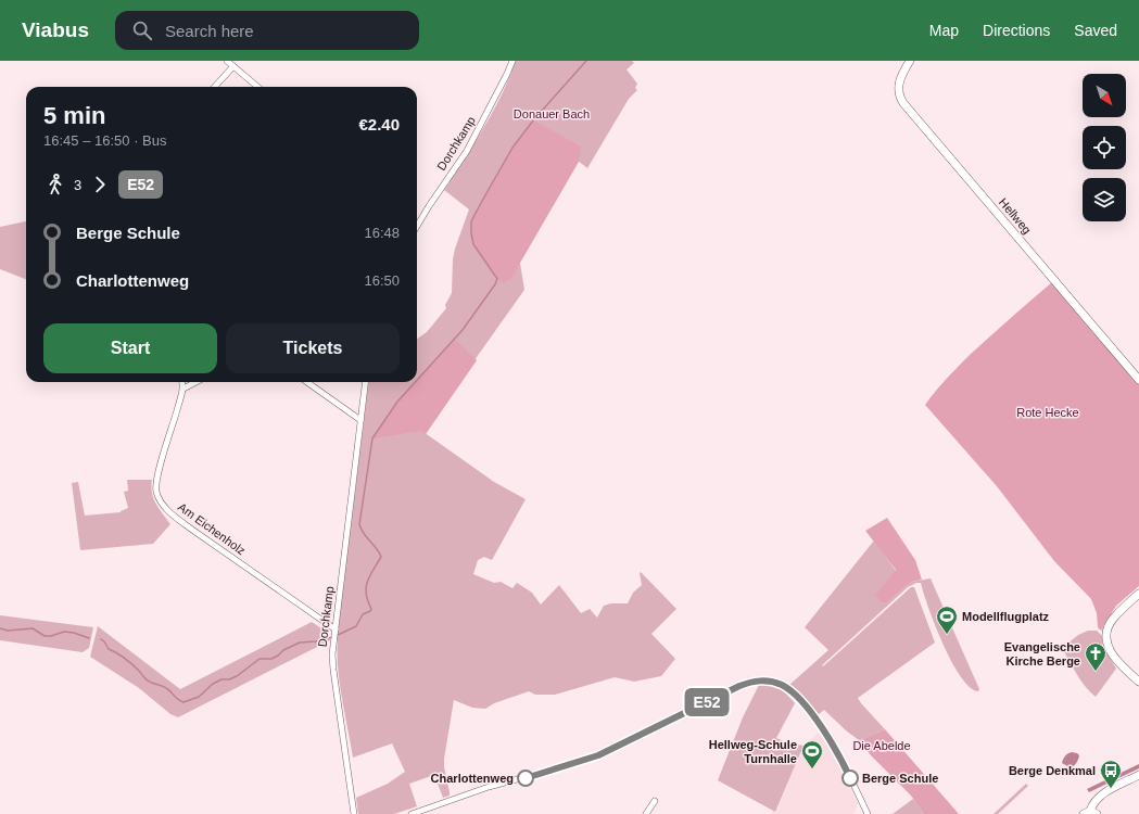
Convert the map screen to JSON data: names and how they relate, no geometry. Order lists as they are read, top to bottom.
{
  "streets": {
    "street": ["Dorchkamp", "Hellweg", "Am Eichenholz"]
  },
  "crossings": [
    ["Dorchkamp", "Am Eichenholz"]
  ],
  "parks": ["Donauer Bach", "Rote Hecke", "Die Abelde"],
  "places": {
    "sports": ["Modellflugplatz", "Hellweg-Schule Turnhalle"],
    "church": ["Evangelische Kirche Berge"],
    "other": ["Charlottenweg", "Berge Schule"],
    "bus stop": ["Berge Denkmal"]
  },
  "lines": ["bus line E52"],
  "north": "bottom right",
  "page": {
    "header": "Viabus",
    "search": "Search here",
    "nav": ["Map", "Directions", "Saved"],
    "on_map": "E52",
    "heading": ["5 min", "16:45 – 16:50 · Bus", "€2.40"],
    "legs": ["3", "E52"],
    "list": [
      {
        "name": "Berge Schule",
        "value": "16:48"
      },
      {
        "name": "Charlottenweg",
        "value": "16:50"
      }
    ],
    "buttons": ["Start", "Tickets"]
  }
}
